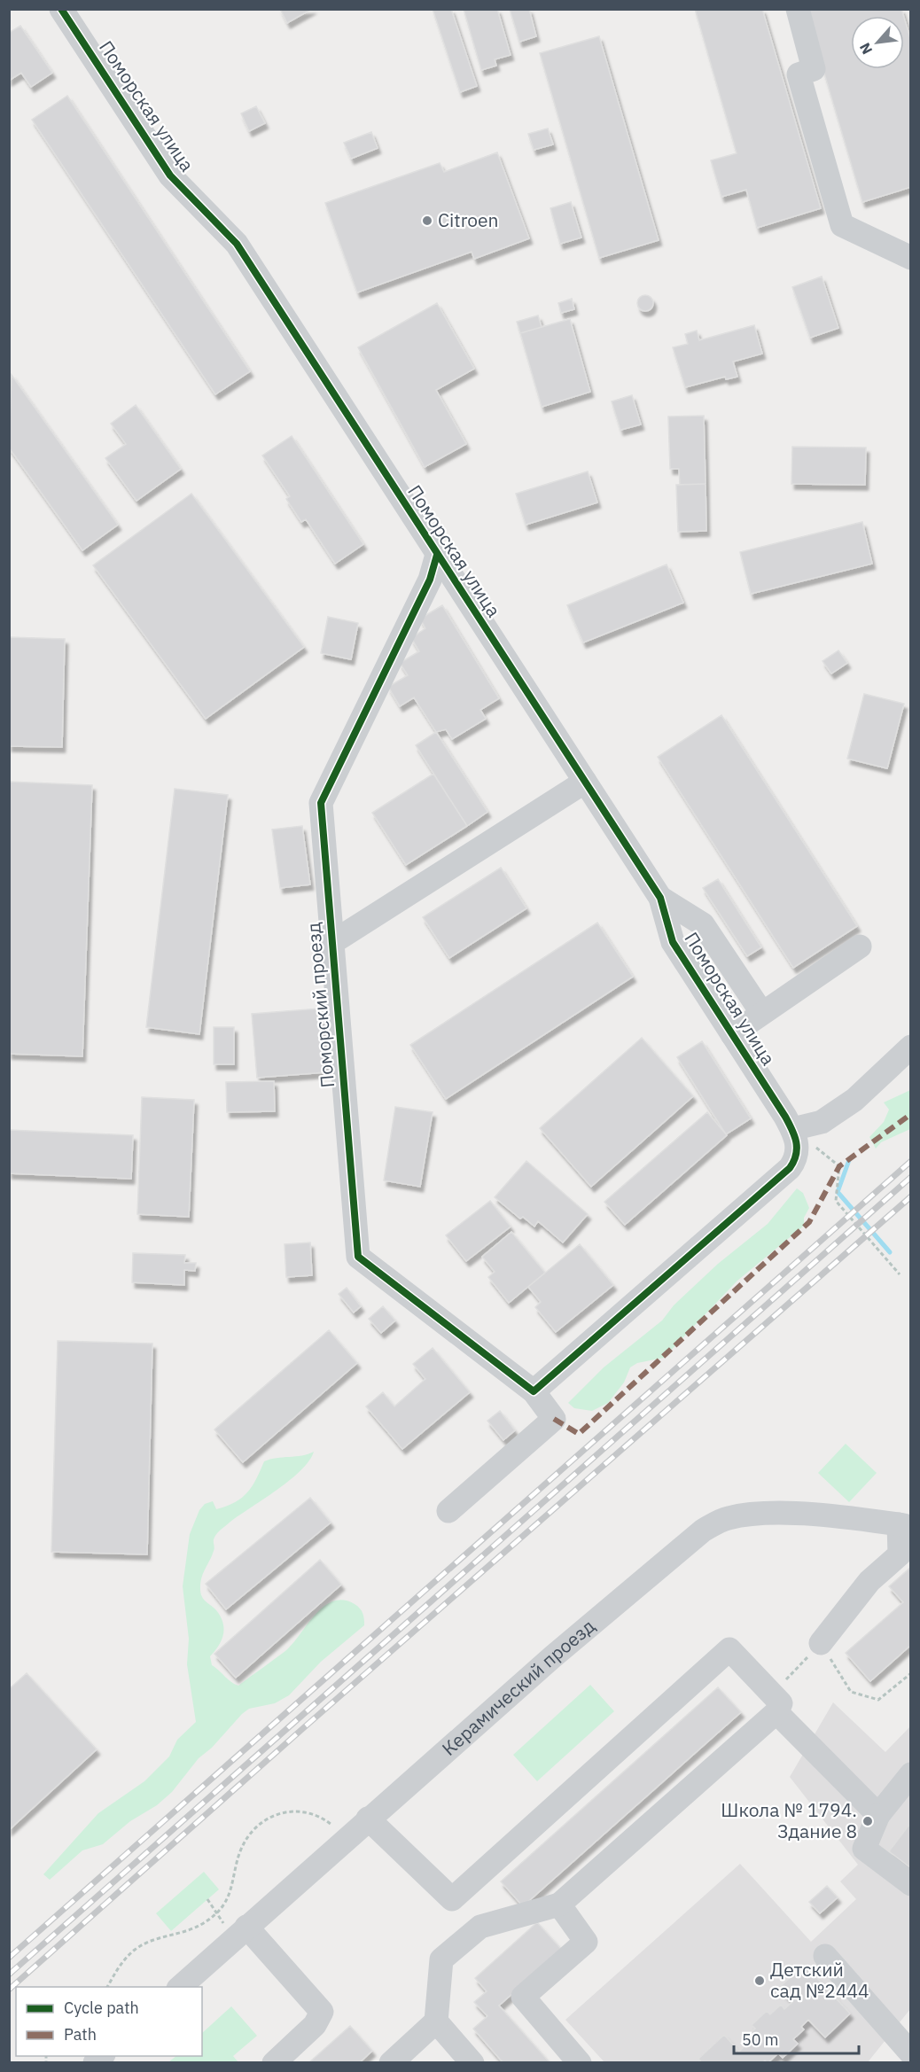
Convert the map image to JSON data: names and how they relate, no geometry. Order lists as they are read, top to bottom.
{
  "streets": {
    "street": ["Поморская улица", "Поморский проезд", "Керамический проезд"]
  },
  "crossings": [
    ["Поморская улица", "Поморский проезд"]
  ],
  "places": ["Citroen", "Школа № 1794. Здание 8", "Детский сад №2444"],
  "legend": ["Cycle path", "Path"],
  "scale_bar": "50 m",
  "north": "bottom left"
}
